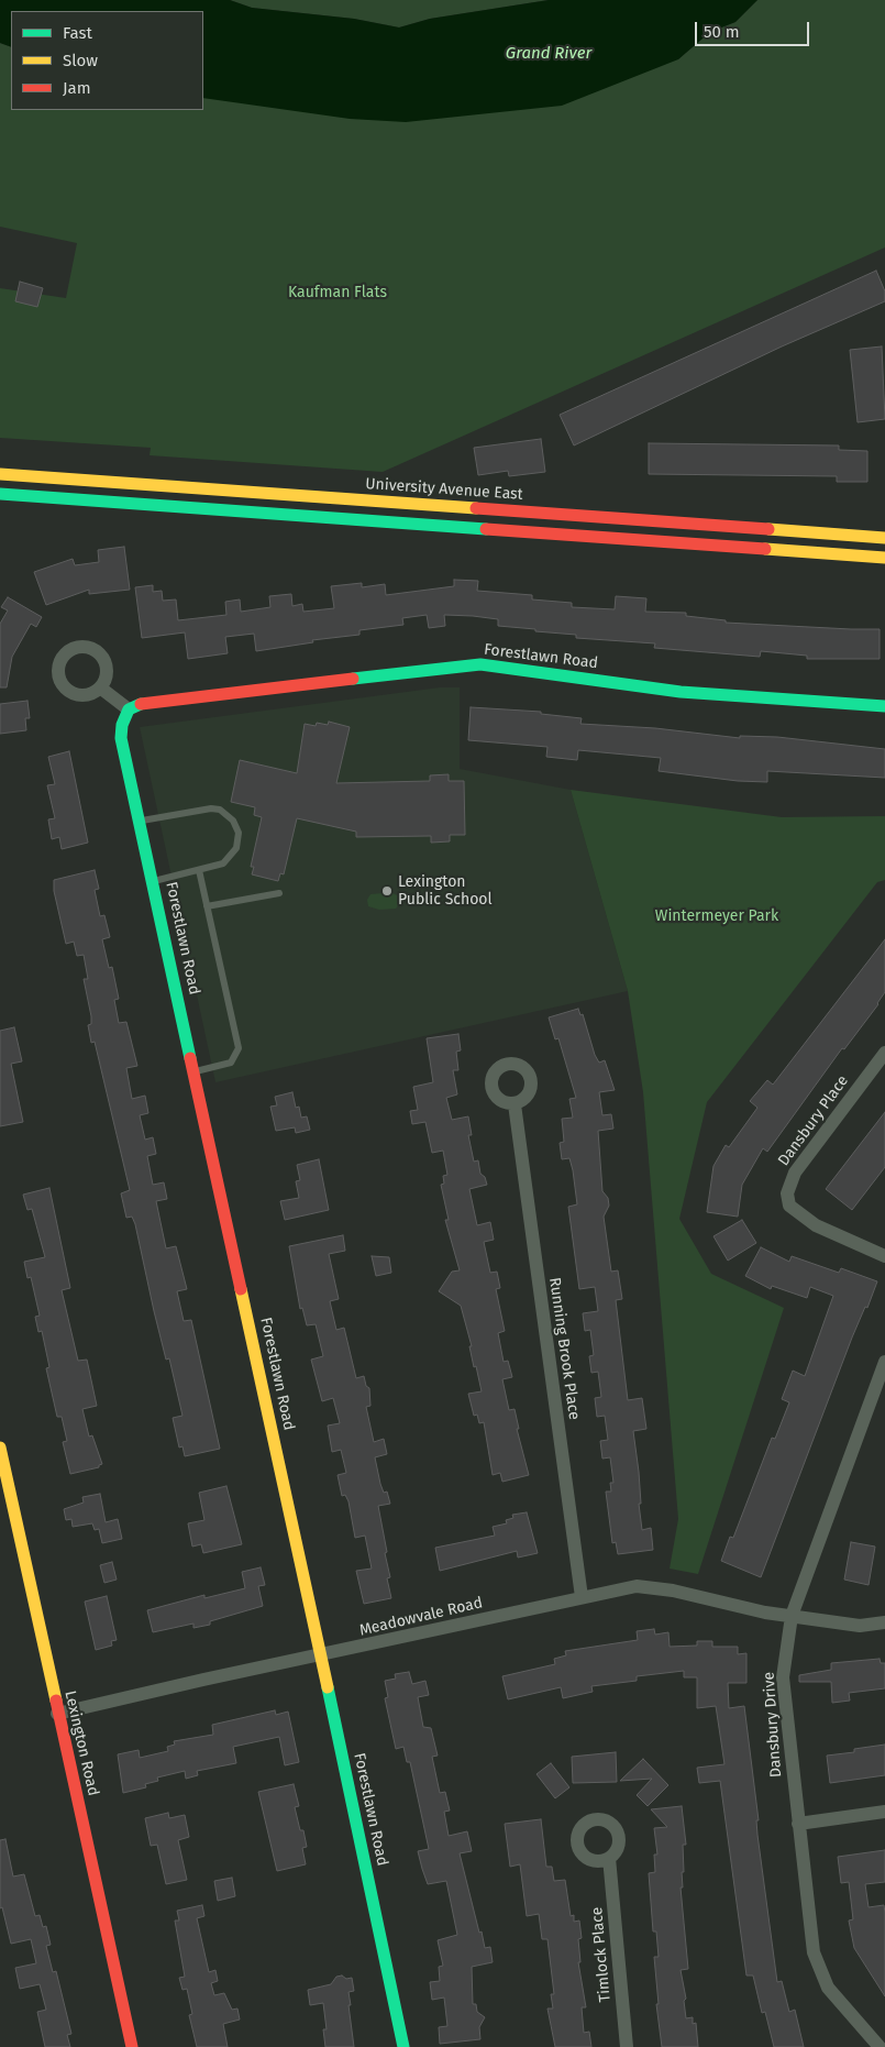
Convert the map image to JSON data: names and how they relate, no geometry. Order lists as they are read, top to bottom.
{
  "streets": {
    "street": [
      "University Avenue East",
      "Forestlawn Road",
      "Dansbury Place",
      "Running Brook Place",
      "Meadowvale Road",
      "Dansbury Drive",
      "Lexington Road",
      "Timlock Place"
    ]
  },
  "crossings": [
    ["Forestlawn Road", "Meadowvale Road"],
    ["Running Brook Place", "Meadowvale Road"],
    ["Meadowvale Road", "Dansbury Drive"],
    ["Meadowvale Road", "Lexington Road"]
  ],
  "water": ["Grand River"],
  "parks": ["Kaufman Flats", "Wintermeyer Park"],
  "places": ["Lexington Public School"],
  "legend": ["Fast", "Slow", "Jam"],
  "scale_bar": "50 m"
}
